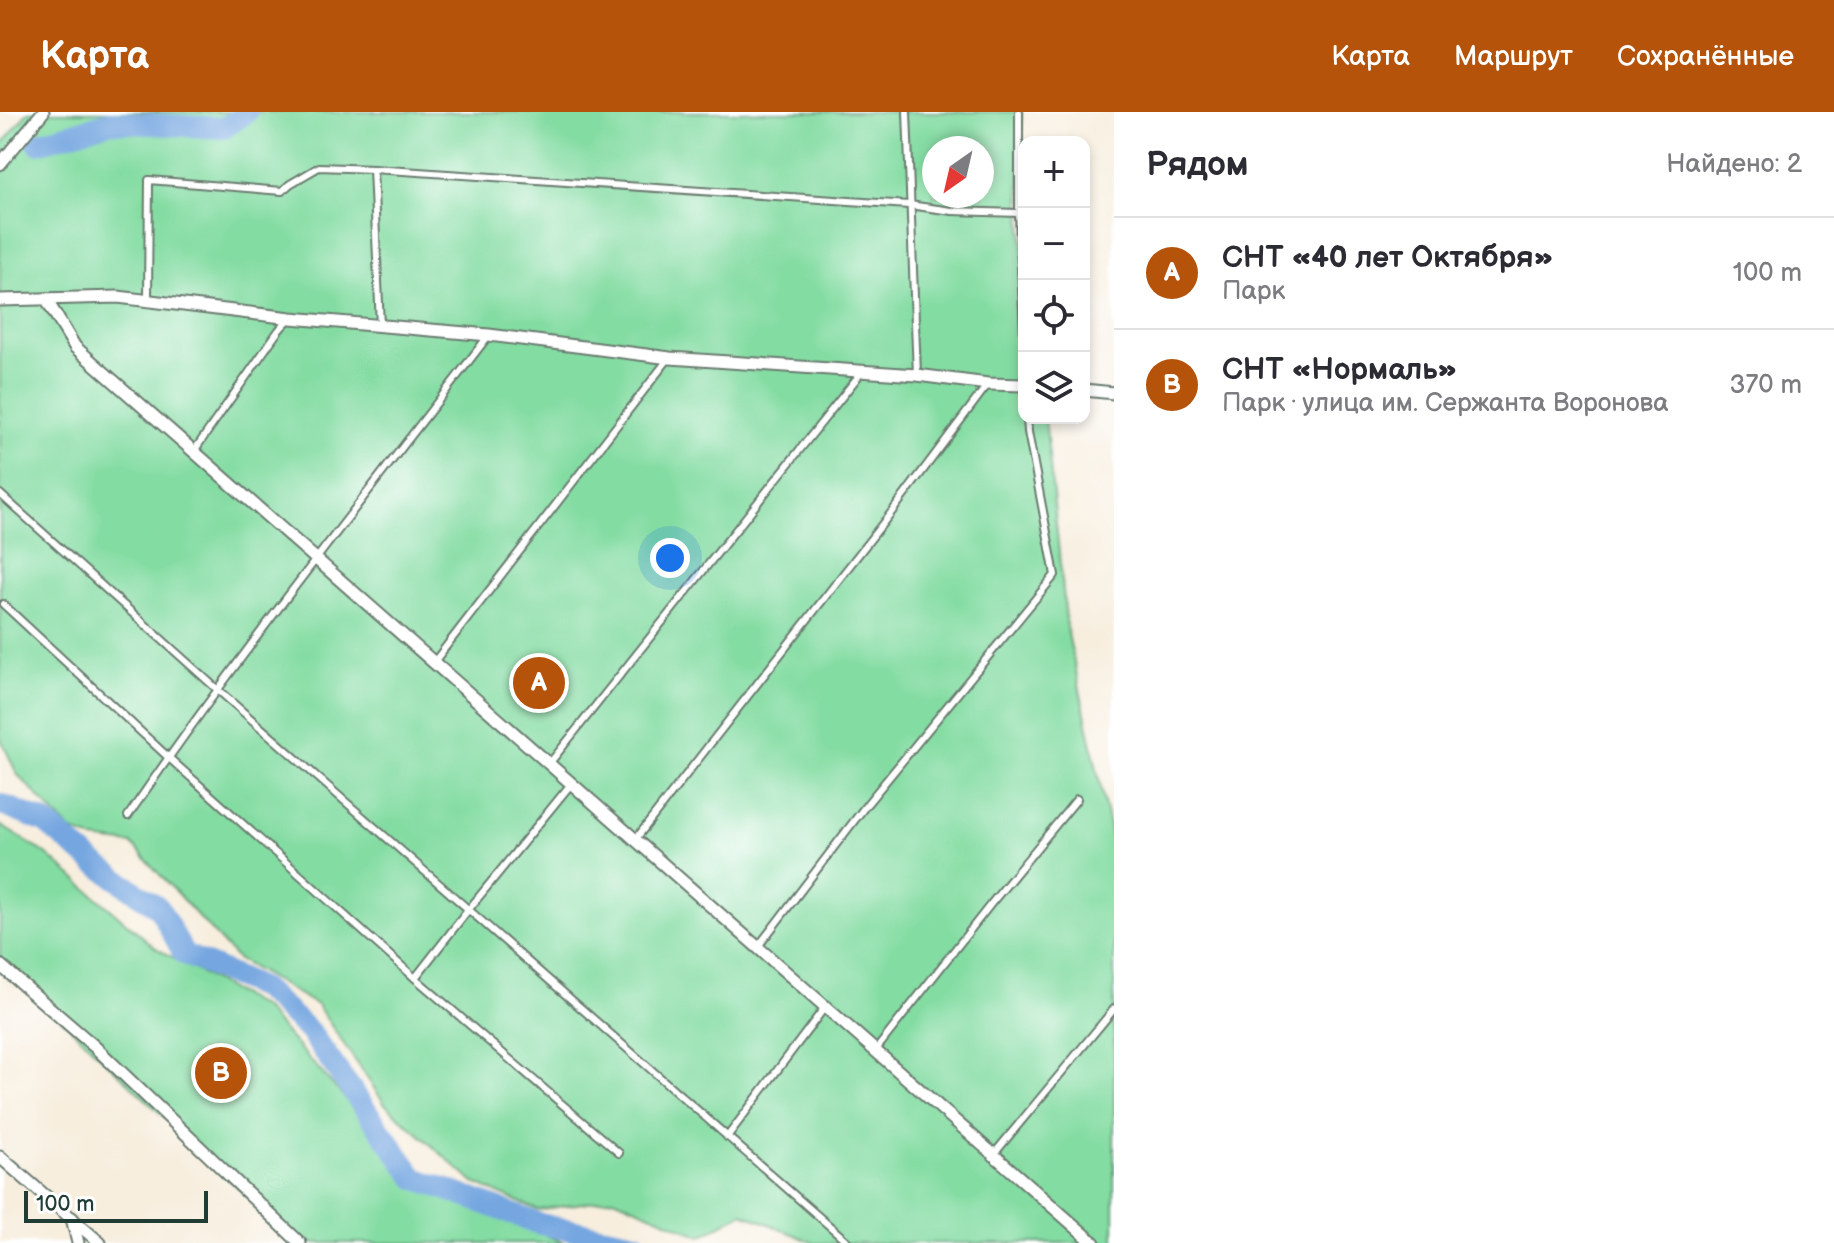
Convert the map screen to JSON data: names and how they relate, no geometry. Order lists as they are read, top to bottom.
{
  "scale_bar": "100 m",
  "north": "bottom left",
  "page": {
    "header": "Карта",
    "nav": ["Карта", "Маршрут", "Сохранённые"],
    "heading": ["Рядом", "Найдено: 2"],
    "map_buttons": ["+", "−"],
    "list": [
      {
        "mark": "A",
        "name": "СНТ «40 лет Октября»",
        "note": "Парк",
        "value": "100 m"
      },
      {
        "mark": "B",
        "name": "СНТ «Нормаль»",
        "note": "Парк · улица им. Сержанта Воронова",
        "value": "370 m"
      }
    ],
    "pins": ["A", "B"],
    "scale": "100 m"
  }
}
